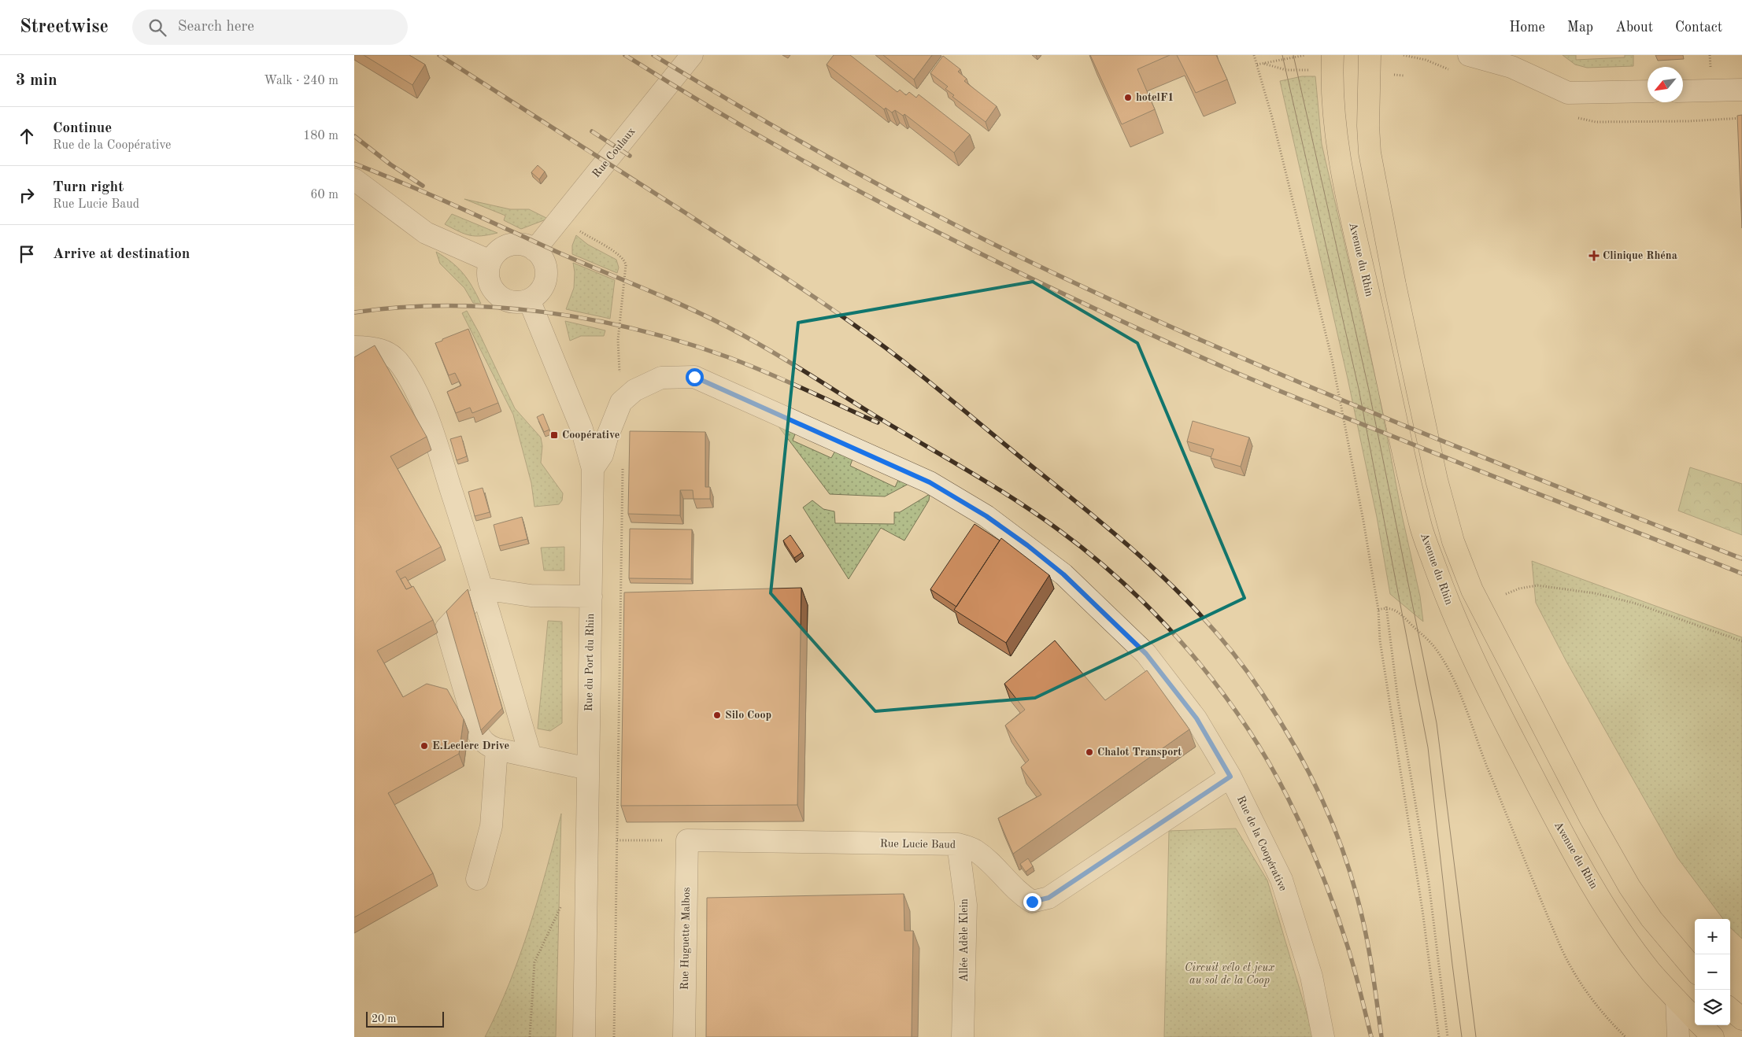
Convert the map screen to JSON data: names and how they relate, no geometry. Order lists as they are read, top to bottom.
{
  "streets": {
    "main road": ["Avenue du Rhin"],
    "street": [
      "Rue Coulaux",
      "Rue du Port du Rhin",
      "Rue de la Coopérative",
      "Rue Lucie Baud",
      "Rue Huguette Malbos",
      "Allée Adèle Klein"
    ]
  },
  "crossings": [
    ["Rue Coulaux", "Rue du Port du Rhin"],
    ["Rue de la Coopérative", "Rue Lucie Baud"],
    ["Rue Lucie Baud", "Rue Huguette Malbos"],
    ["Rue Lucie Baud", "Allée Adèle Klein"]
  ],
  "parks": ["Circuit vélo et jeux au sol de la Coop"],
  "places": {
    "other": [
      "hotelF1",
      "Silo Coop",
      "E.Leclerc Drive",
      "Chalot Transport"
    ],
    "health": ["Clinique Rhéna"],
    "transit": ["Coopérative"]
  },
  "scale_bar": "20 m",
  "north": "bottom left",
  "page": {
    "header": "Streetwise",
    "search": "Search here",
    "nav": [
      "Home",
      "Map",
      "About",
      "Contact"
    ],
    "heading": ["3 min", "Walk · 240 m"],
    "list": [
      ["Continue", "Rue de la Coopérative", "180 m"],
      ["Turn right", "Rue Lucie Baud", "60 m"],
      "Arrive at destination"
    ],
    "map_buttons": ["+", "−"],
    "scale": "20 m"
  }
}
